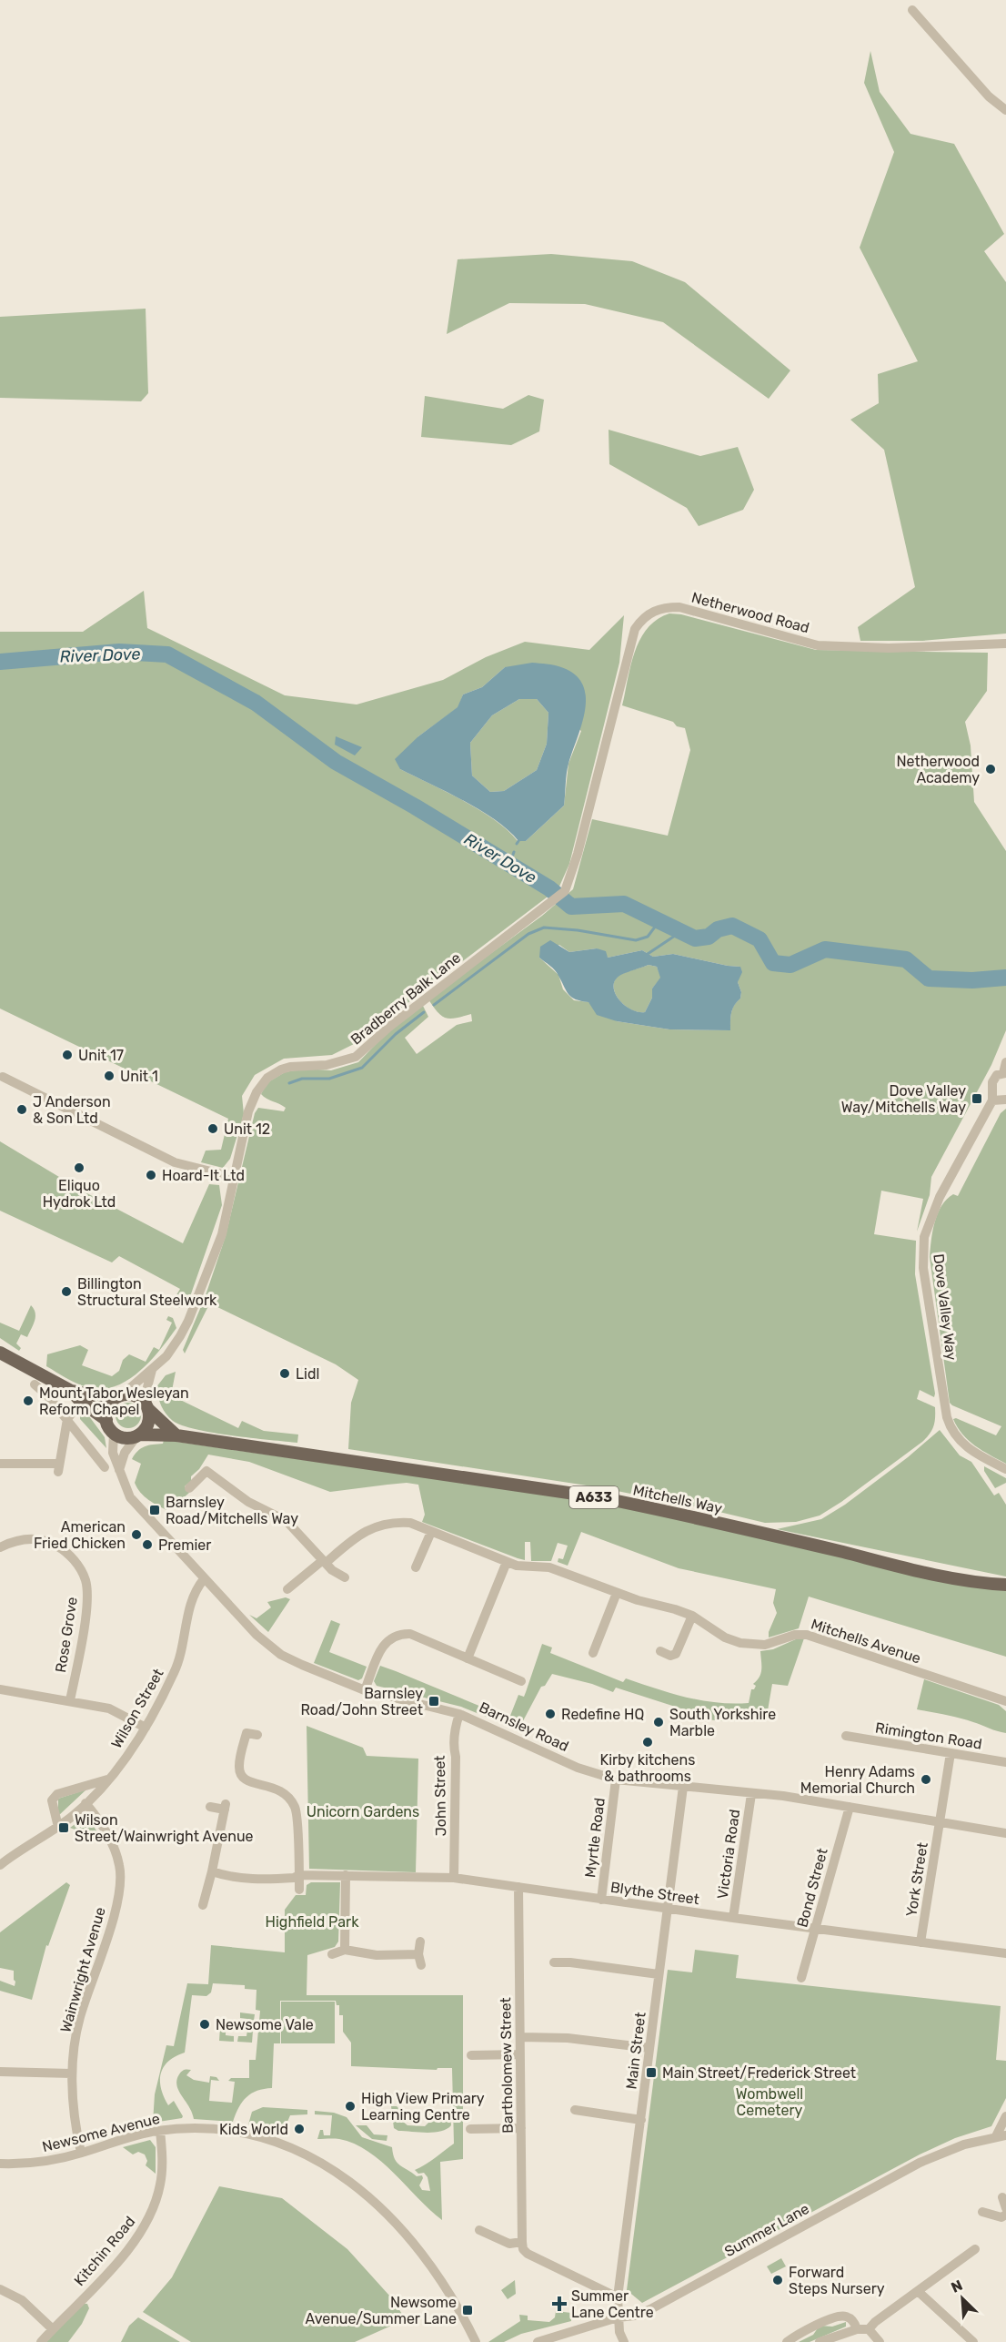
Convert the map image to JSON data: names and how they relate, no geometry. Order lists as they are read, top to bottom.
{
  "streets": {
    "main road": ["A633", "Mitchells Way"],
    "street": [
      "Netherwood Road",
      "Bradberry Balk Lane",
      "Dove Valley Way",
      "Rose Grove",
      "Mitchells Avenue",
      "Wilson Street",
      "Barnsley Road",
      "Rimington Road",
      "John Street",
      "Myrtle Road",
      "Victoria Road",
      "York Street",
      "Bond Street",
      "Blythe Street",
      "Wainwright Avenue",
      "Main Street",
      "Bartholomew Street",
      "Newsome Avenue",
      "Summer Lane",
      "Kitchin Road"
    ]
  },
  "crossings": [
    ["Netherwood Road", "Bradberry Balk Lane"],
    ["Bradberry Balk Lane", "Mitchells Way"],
    ["Bradberry Balk Lane", "Barnsley Road"],
    ["Mitchells Way", "Barnsley Road"],
    ["Wilson Street", "Barnsley Road"],
    ["Wilson Street", "Wainwright Avenue"],
    ["Barnsley Road", "John Street"],
    ["Barnsley Road", "Myrtle Road"],
    ["Barnsley Road", "Victoria Road"],
    ["Barnsley Road", "York Street"],
    ["Barnsley Road", "Bond Street"],
    ["Barnsley Road", "Main Street"],
    ["Rimington Road", "York Street"],
    ["John Street", "Blythe Street"],
    ["Myrtle Road", "Blythe Street"],
    ["Victoria Road", "Blythe Street"],
    ["York Street", "Blythe Street"],
    ["Bond Street", "Blythe Street"],
    ["Blythe Street", "Main Street"],
    ["Blythe Street", "Bartholomew Street"],
    ["Wainwright Avenue", "Newsome Avenue"],
    ["Main Street", "Summer Lane"],
    ["Newsome Avenue", "Kitchin Road"]
  ],
  "water": ["River Dove"],
  "parks": ["Unicorn Gardens", "Highfield Park", "Wombwell Cemetery"],
  "places": {
    "other": [
      "Netherwood Academy",
      "Unit 17",
      "Unit 1",
      "J Anderson & Son Ltd",
      "Unit 12",
      "Eliquo Hydrok Ltd",
      "Hoard-It Ltd",
      "Billington Structural Steelwork",
      "Lidl",
      "Mount Tabor Wesleyan Reform Chapel",
      "American Fried Chicken",
      "Premier",
      "Redefine HQ",
      "South Yorkshire Marble",
      "Kirby kitchens & bathrooms",
      "Henry Adams Memorial Church",
      "Newsome Vale",
      "High View Primary Learning Centre",
      "Kids World",
      "Forward Steps Nursery"
    ],
    "transit": [
      "Dove Valley Way/Mitchells Way",
      "Barnsley Road/Mitchells Way",
      "Barnsley Road/John Street",
      "Wilson Street/Wainwright Avenue",
      "Main Street/Frederick Street",
      "Newsome Avenue/Summer Lane"
    ],
    "health": ["Summer Lane Centre"]
  },
  "north": "top left"
}
